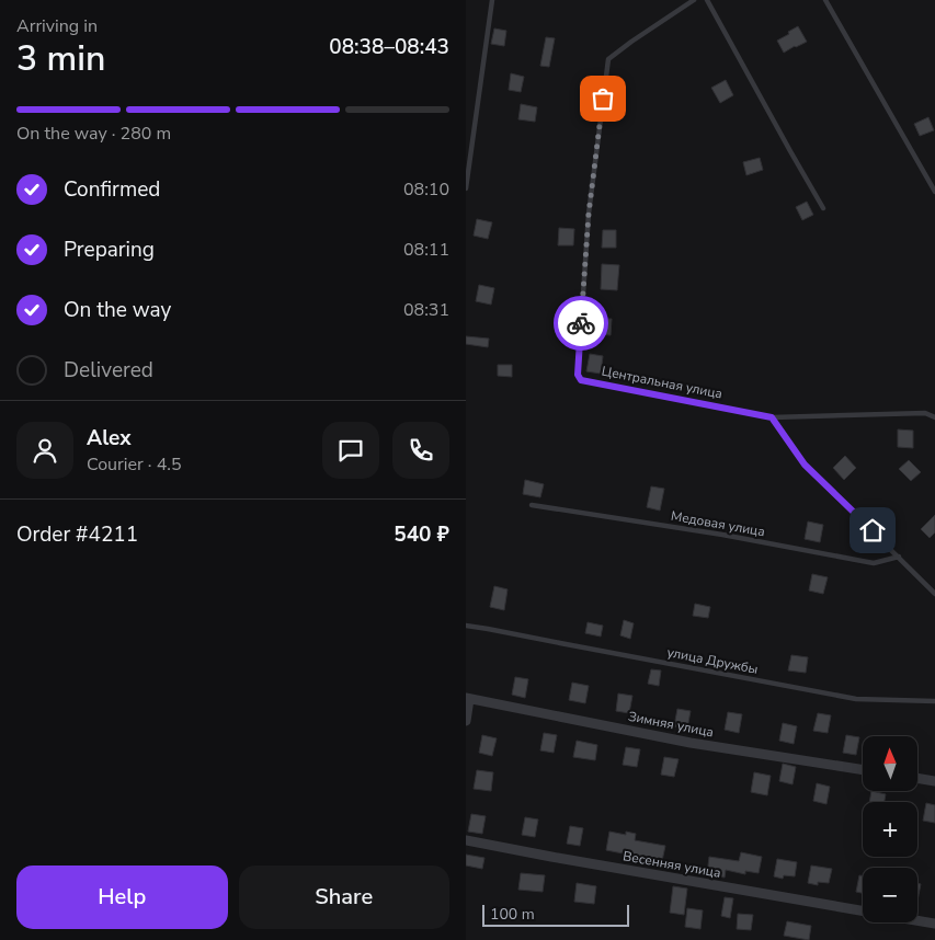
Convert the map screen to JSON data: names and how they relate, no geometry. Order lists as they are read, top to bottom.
{
  "streets": {
    "street": ["Зимняя улица", "Весенняя улица"],
    "lane": ["Центральная улица", "Медовая улица", "улица Дружбы"]
  },
  "scale_bar": "100 m",
  "north": "top",
  "page": {
    "heading": ["3 min", "Arriving in", "08:38–08:43"],
    "panel": [
      "Alex",
      "Courier · 4.5",
      "Order #4211",
      "540 ₽"
    ],
    "bar": "On the way · 280 m",
    "list": [
      ["Confirmed", "08:10"],
      ["Preparing", "08:11"],
      ["On the way", "08:31"],
      "Delivered"
    ],
    "map_buttons": ["+", "−"],
    "buttons": ["Help", "Share"],
    "scale": "100 m"
  }
}
